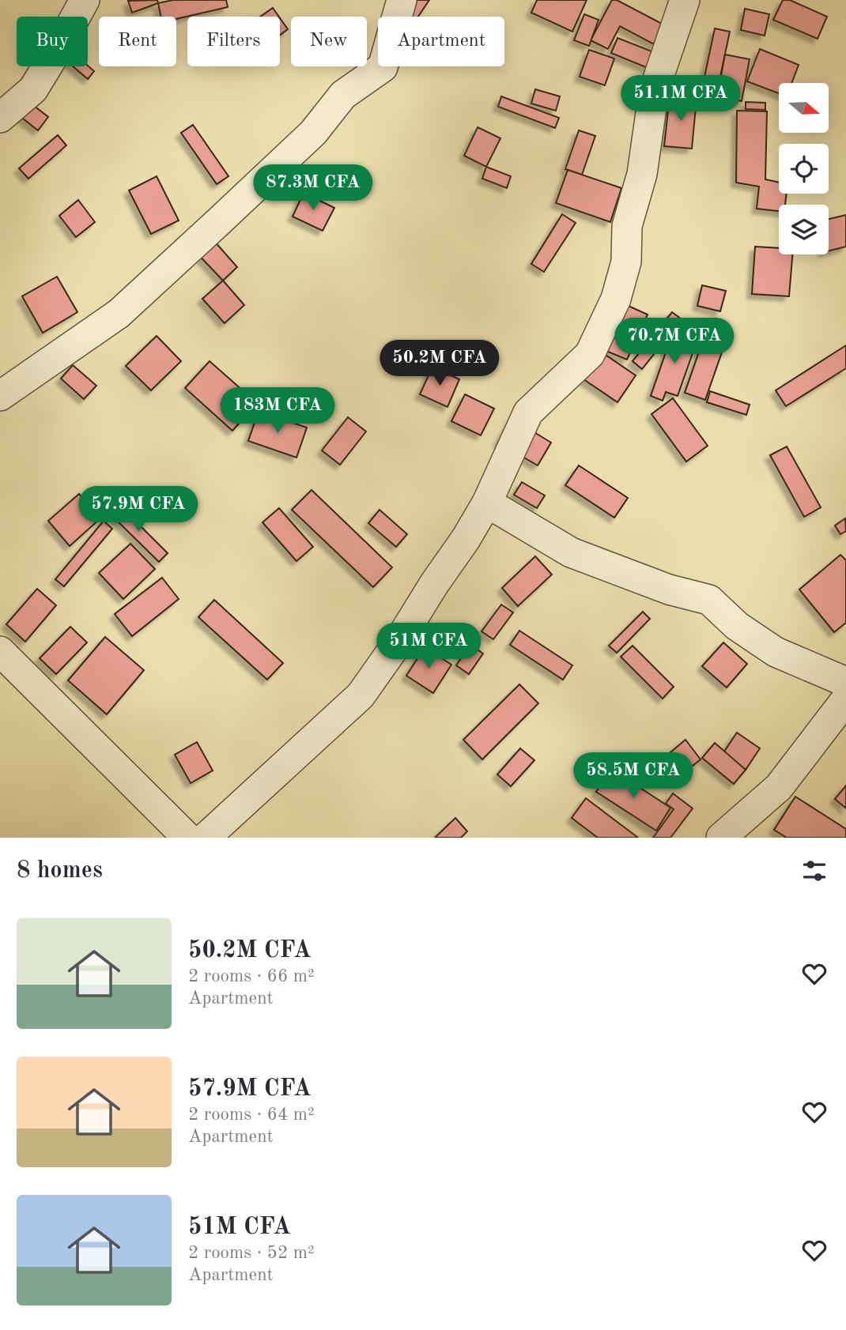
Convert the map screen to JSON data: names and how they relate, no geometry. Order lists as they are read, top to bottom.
{
  "north": "right",
  "page": {
    "chip": [
      "Buy",
      "Rent",
      "Filters",
      "New",
      "Apartment"
    ],
    "price": [
      "51.1M CFA",
      "87.3M CFA",
      "70.7M CFA",
      "50.2M CFA",
      "183M CFA",
      "57.9M CFA",
      "51M CFA",
      "58.5M CFA"
    ],
    "heading": "8 homes",
    "list": [
      {
        "name": "50.2M CFA",
        "note": "2 rooms · 66 m² · Apartment"
      },
      {
        "name": "57.9M CFA",
        "note": "2 rooms · 64 m² · Apartment"
      },
      {
        "name": "51M CFA",
        "note": "2 rooms · 52 m² · Apartment"
      }
    ]
  }
}
